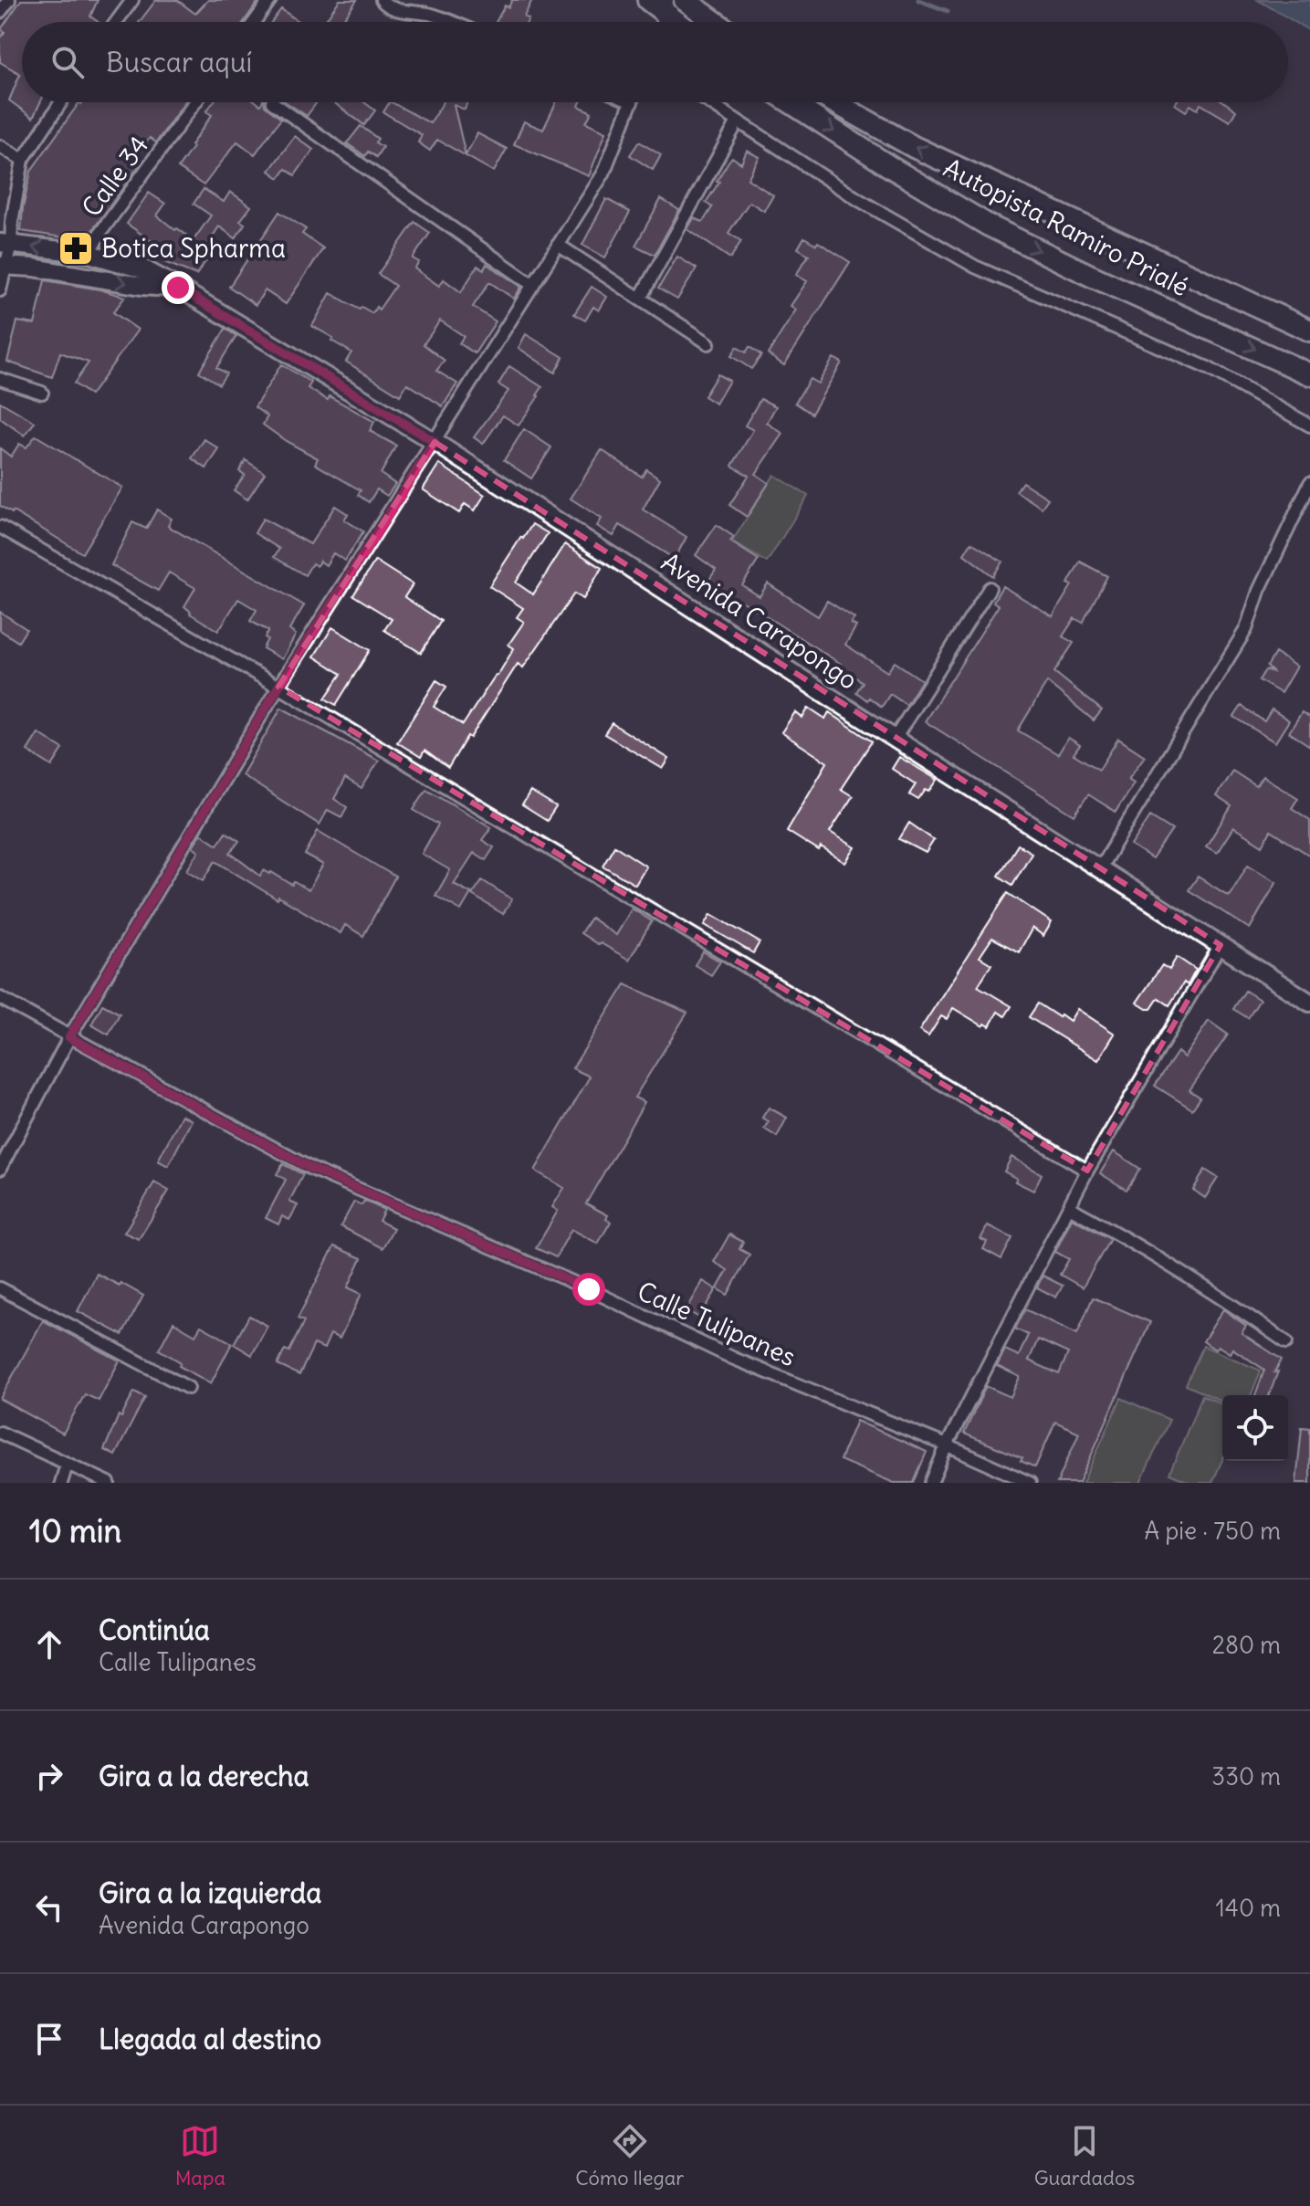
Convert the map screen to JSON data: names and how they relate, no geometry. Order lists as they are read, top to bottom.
{
  "streets": {
    "highway": ["Autopista Ramiro Prialé"],
    "street": ["Calle 34", "Avenida Carapongo", "Calle Tulipanes"]
  },
  "crossings": [
    ["Calle 34", "Avenida Carapongo"]
  ],
  "places": {
    "pharmacy": ["Botica Spharma"]
  },
  "page": {
    "search": "Buscar aquí",
    "heading": ["10 min", "A pie · 750 m"],
    "list": [
      ["Continúa", "Calle Tulipanes", "280 m"],
      ["Gira a la derecha", "330 m"],
      ["Gira a la izquierda", "Avenida Carapongo", "140 m"],
      "Llegada al destino"
    ],
    "nav": ["Mapa", "Cómo llegar", "Guardados"]
  }
}
